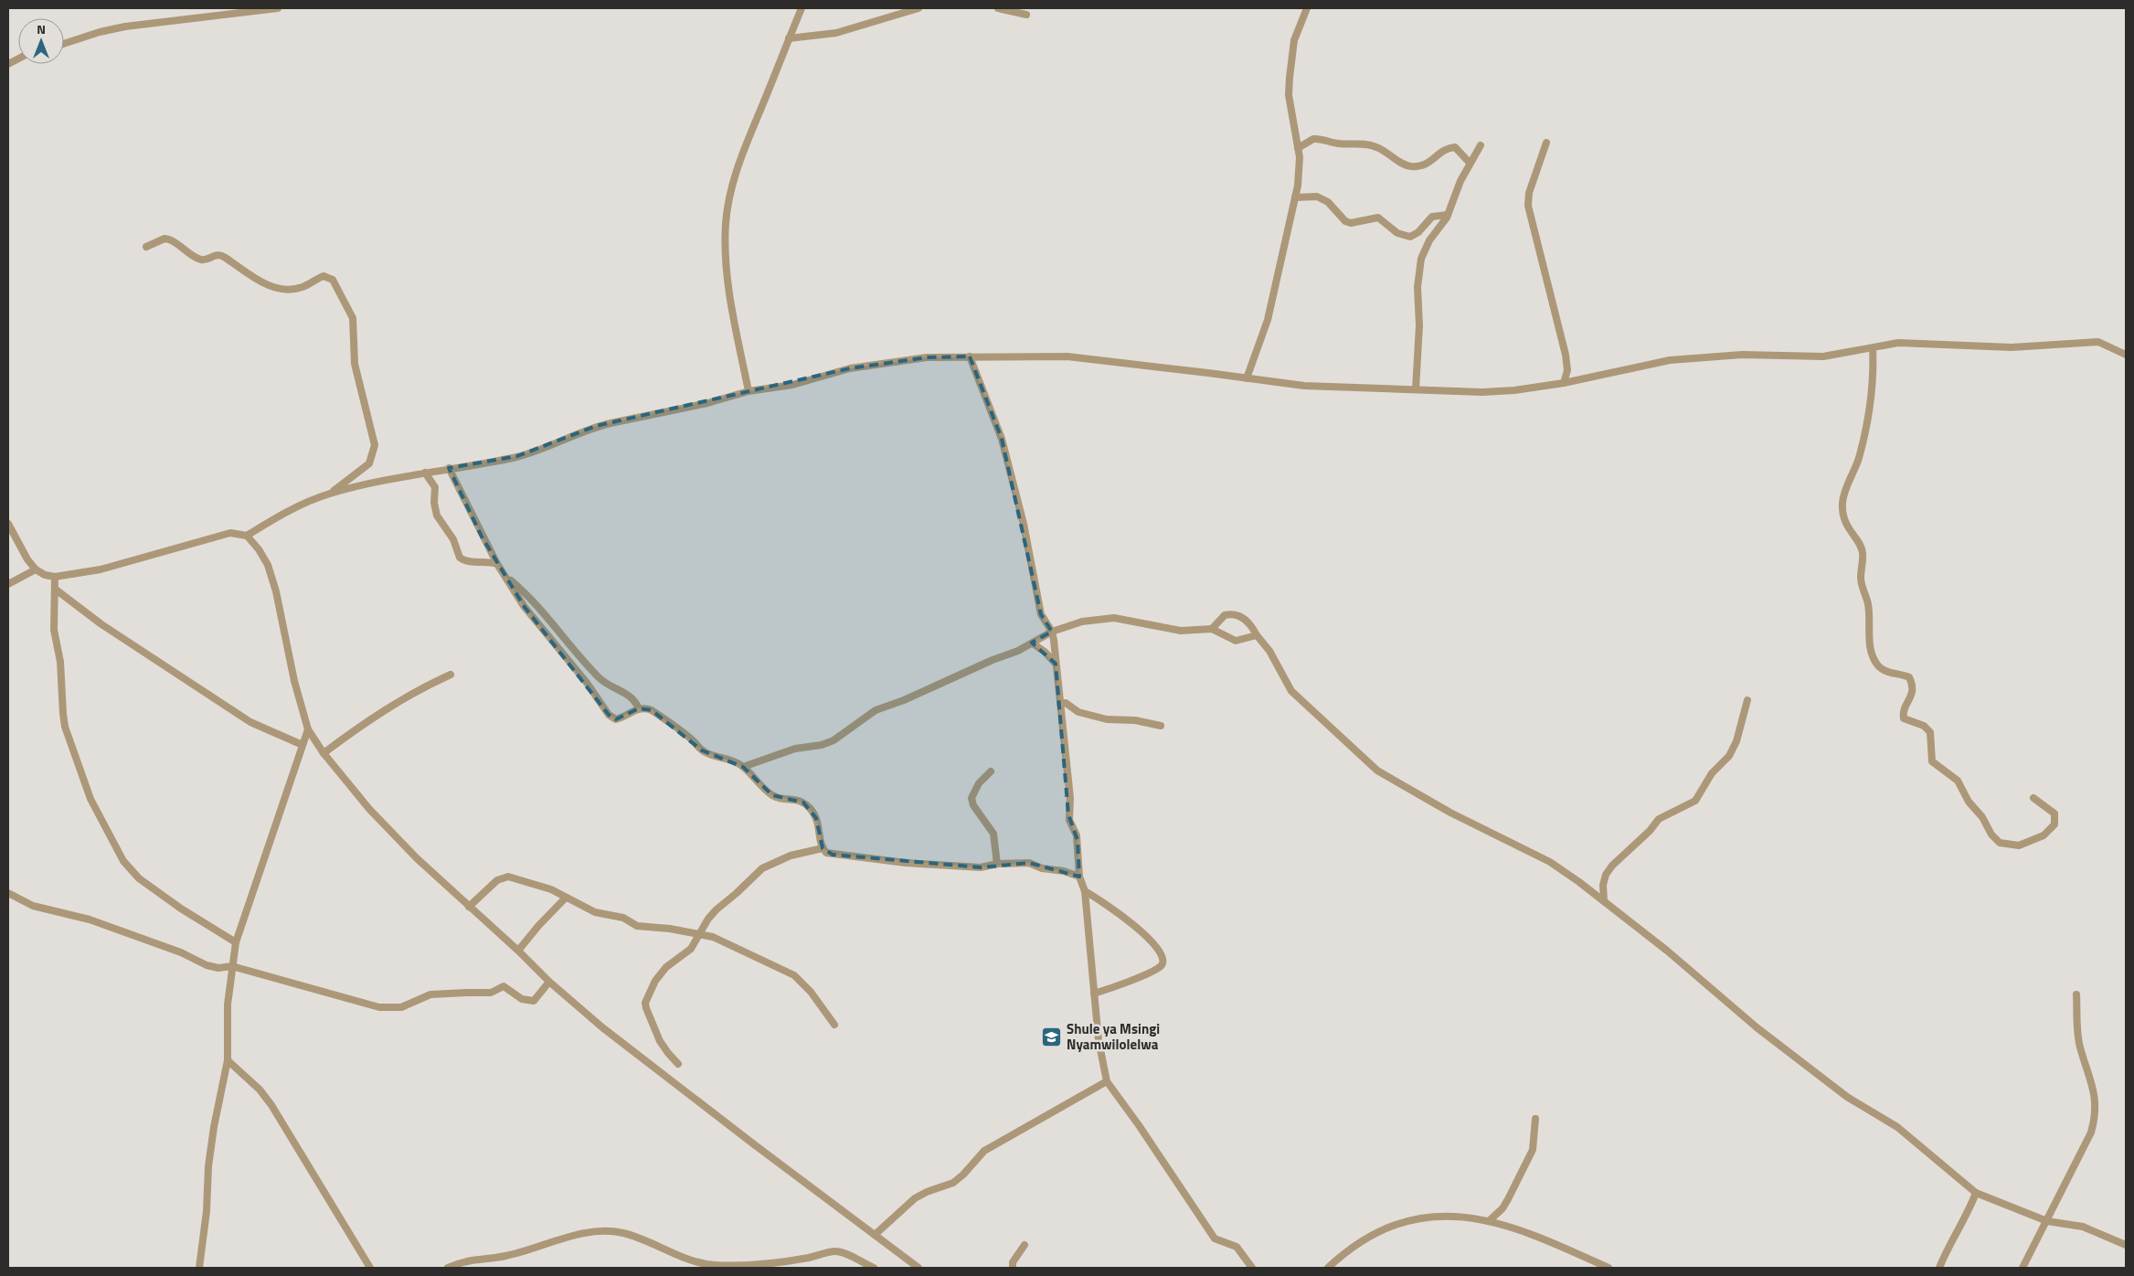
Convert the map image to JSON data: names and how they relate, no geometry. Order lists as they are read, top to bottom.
{
  "places": {
    "school or university": ["Shule ya Msingi Nyamwilolelwa"]
  },
  "north": "top"
}
